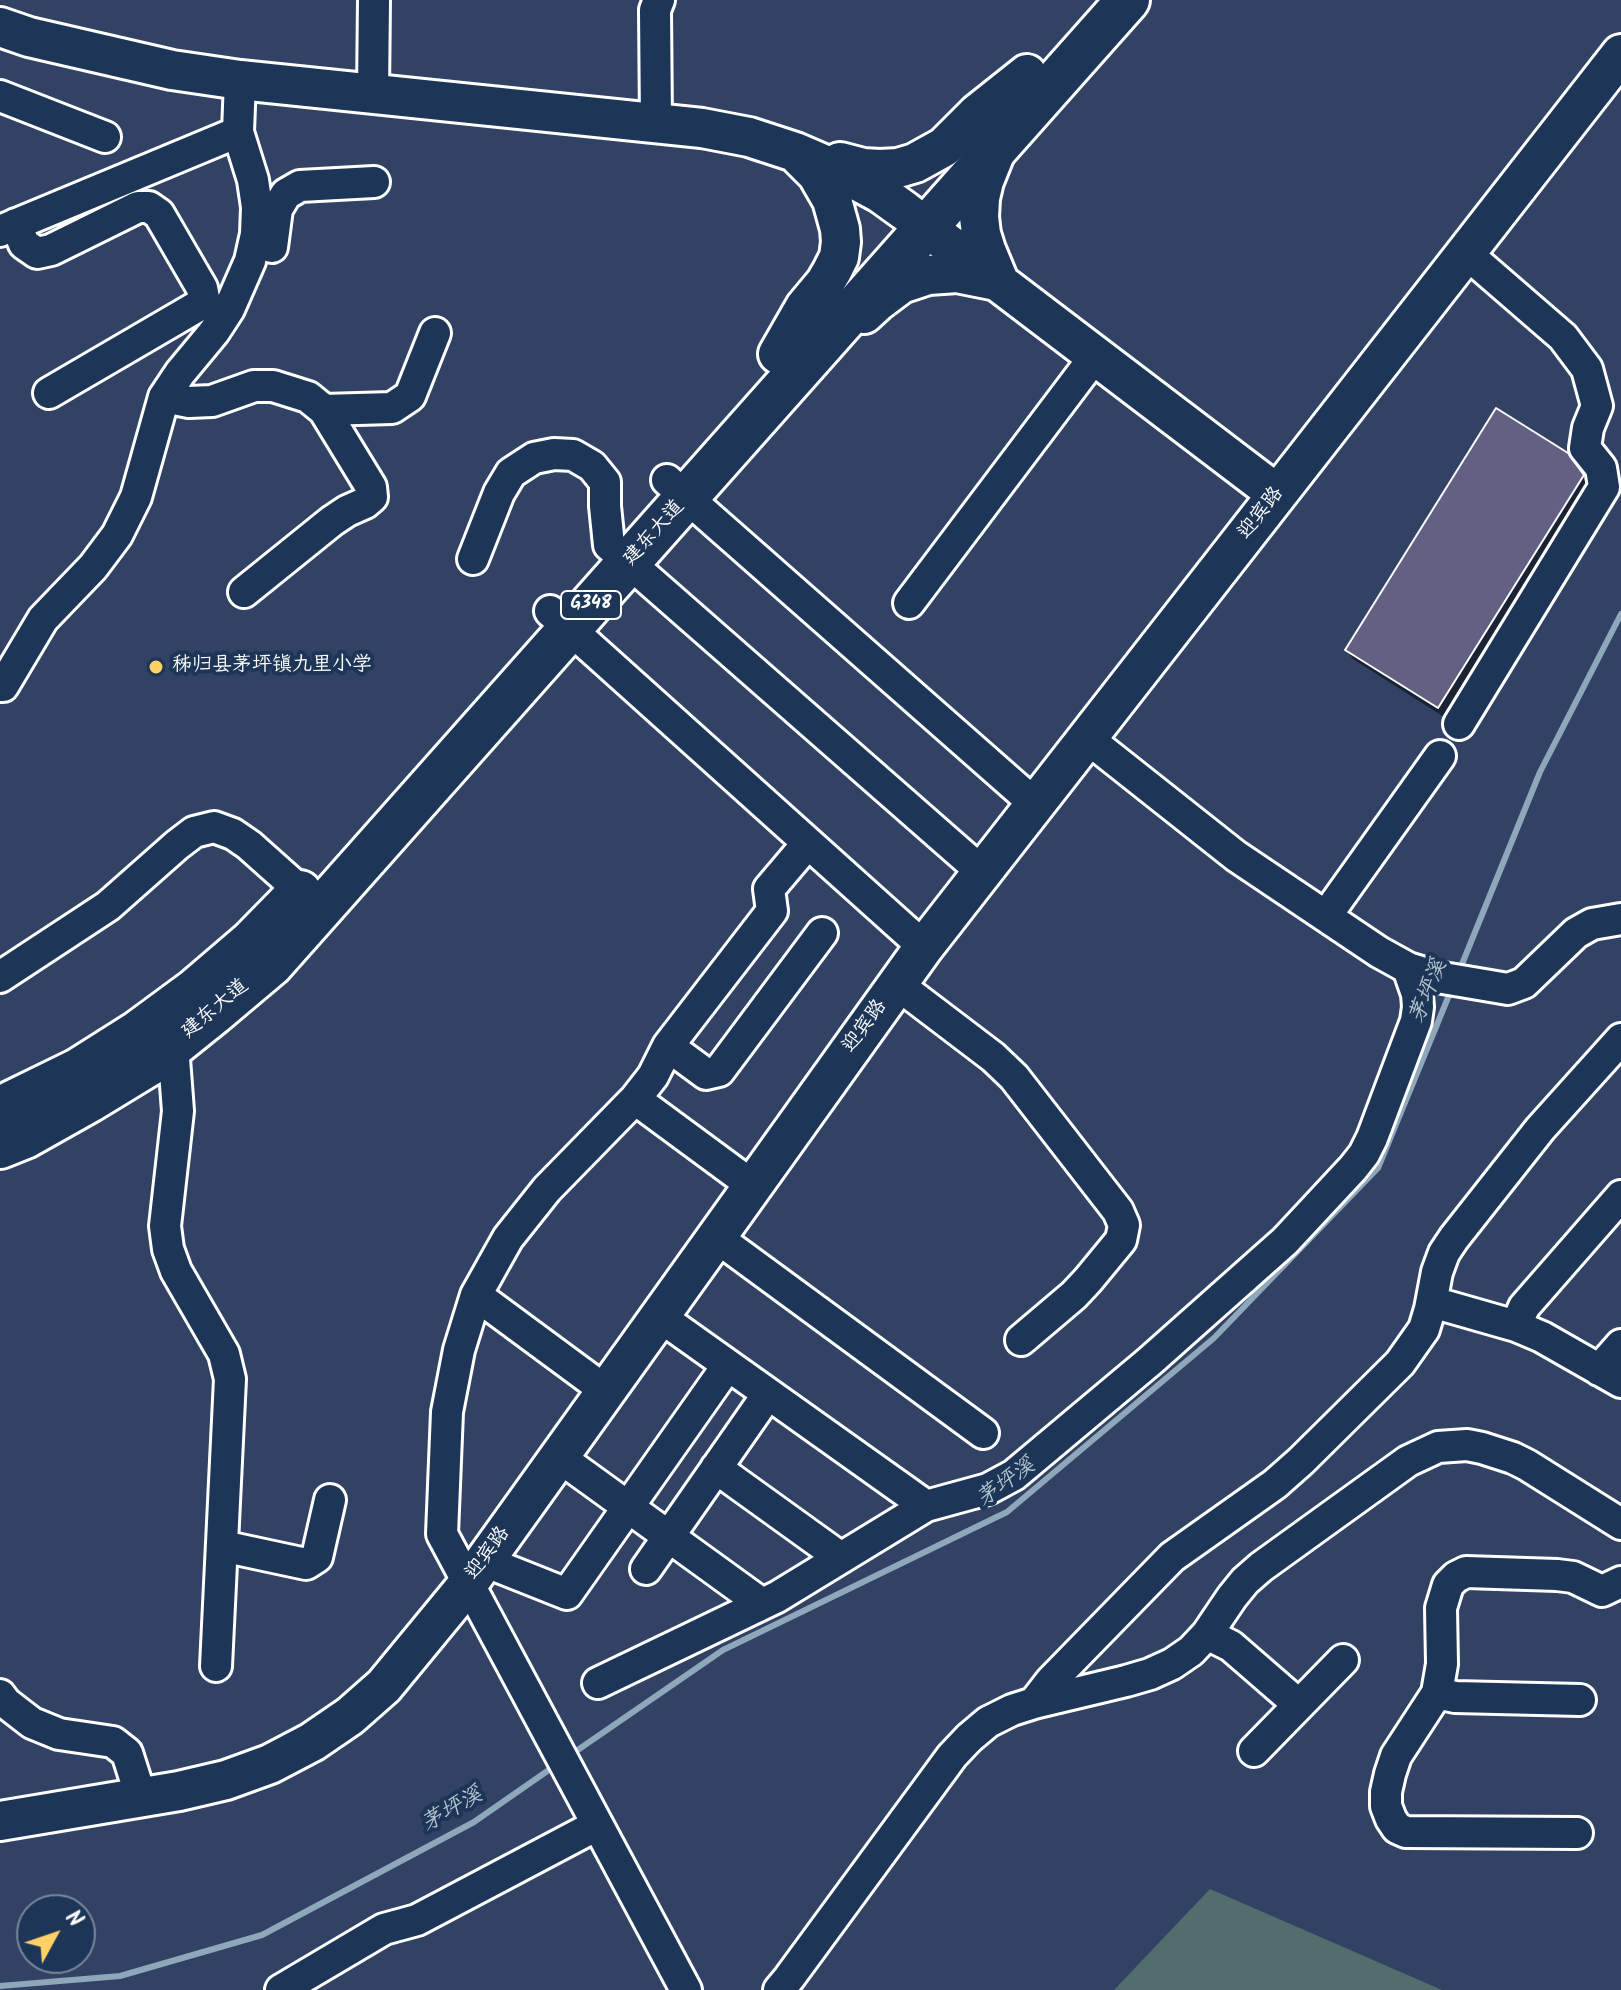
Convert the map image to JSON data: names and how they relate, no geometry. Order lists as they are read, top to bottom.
{
  "streets": {
    "highway": ["建东大道", "G348"],
    "main road": ["迎宾路"]
  },
  "water": ["茅坪溪"],
  "places": ["秭归县茅坪镇九里小学"],
  "north": "top right"
}
